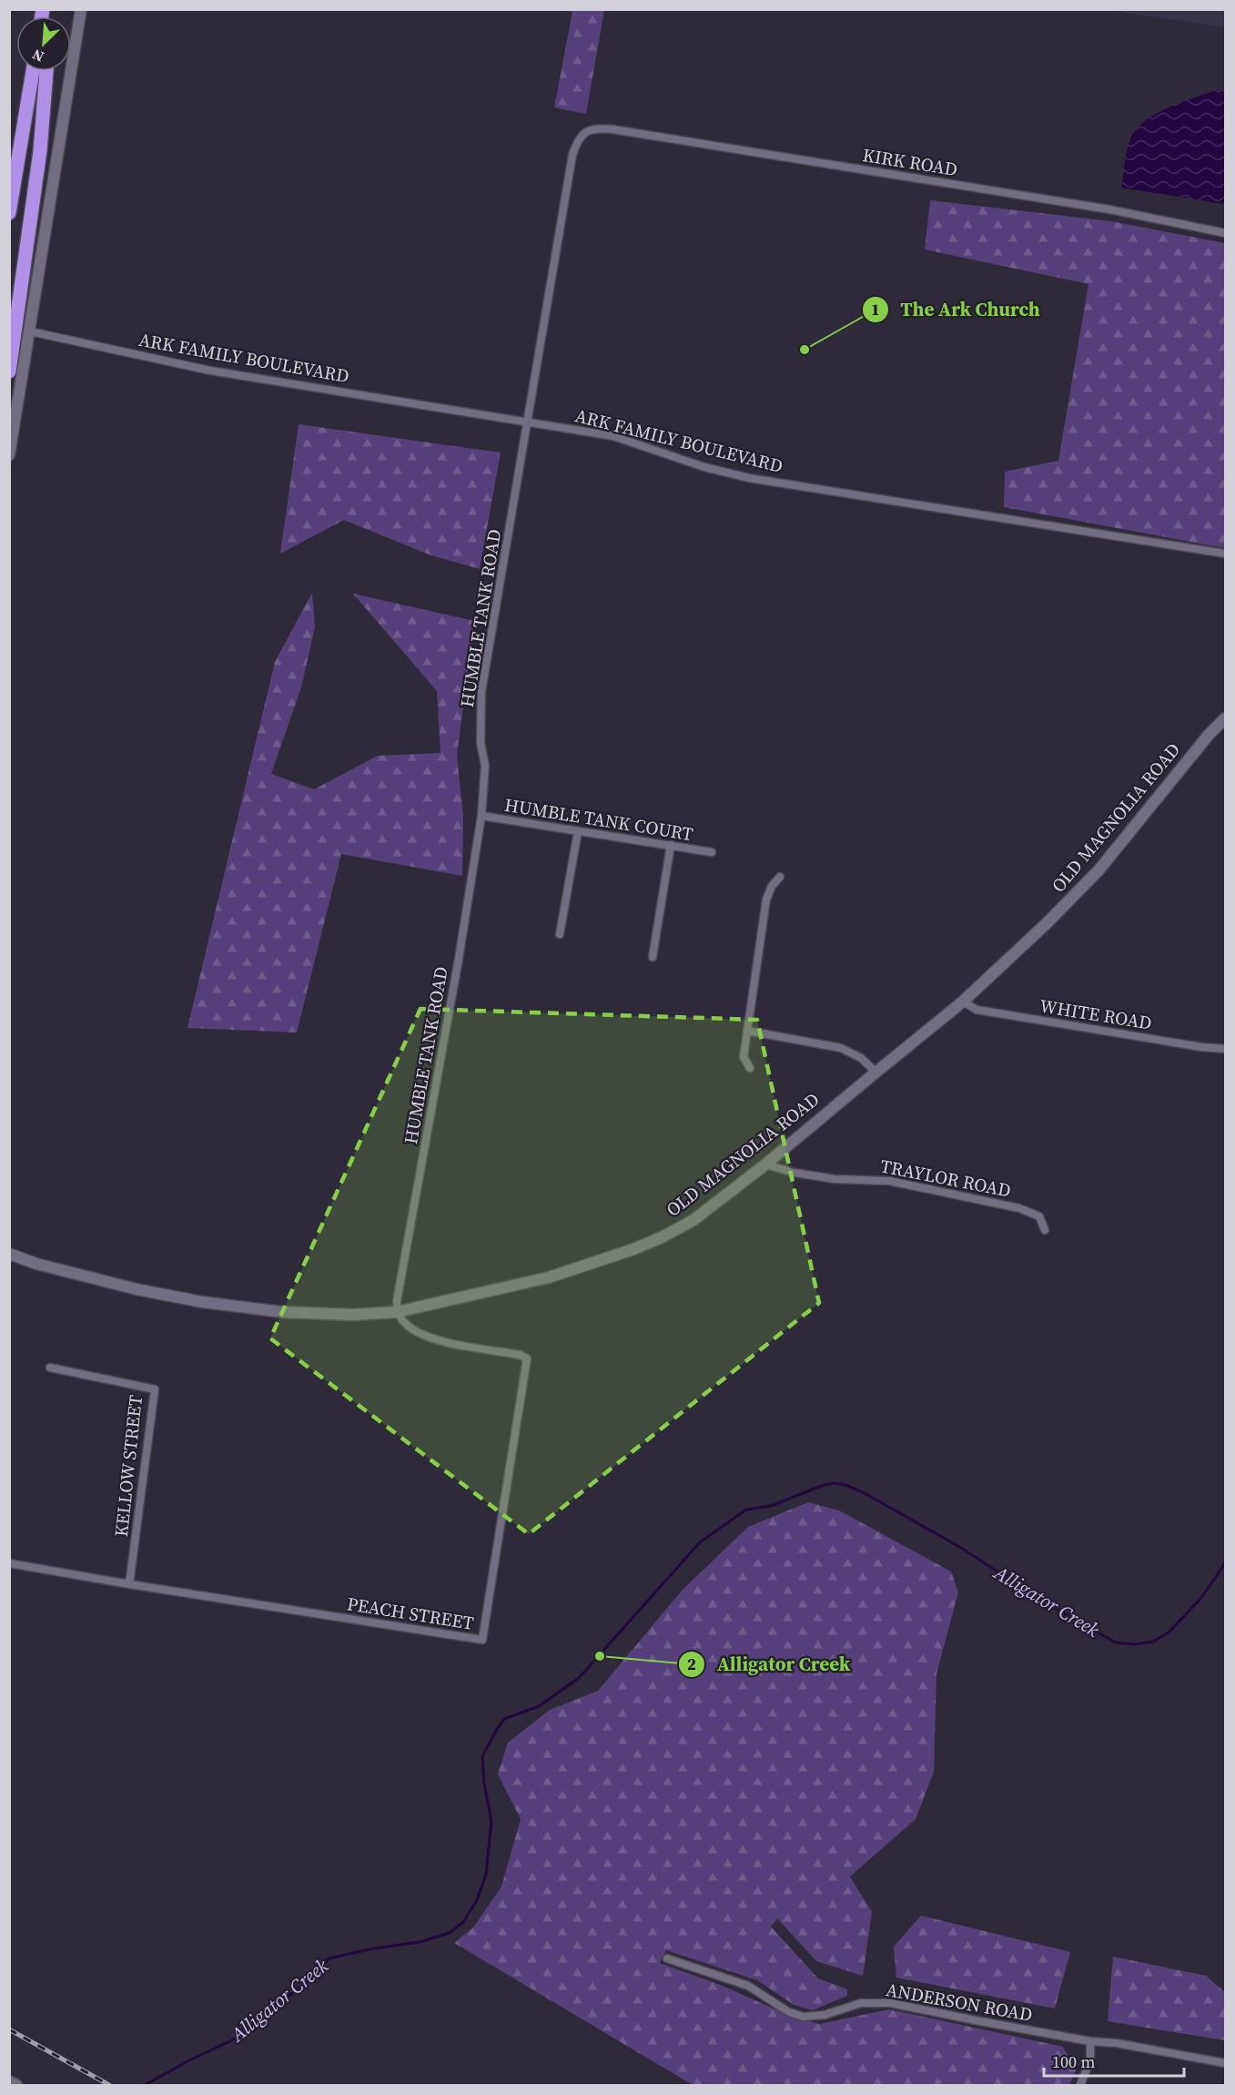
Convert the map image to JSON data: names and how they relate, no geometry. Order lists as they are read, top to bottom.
{
  "streets": {
    "street": [
      "KIRK ROAD",
      "ARK FAMILY BOULEVARD",
      "HUMBLE TANK ROAD",
      "OLD MAGNOLIA ROAD",
      "HUMBLE TANK COURT",
      "WHITE ROAD",
      "TRAYLOR ROAD",
      "KELLOW STREET",
      "PEACH STREET",
      "ANDERSON ROAD"
    ]
  },
  "crossings": [
    ["KIRK ROAD", "HUMBLE TANK ROAD"],
    ["ARK FAMILY BOULEVARD", "HUMBLE TANK ROAD"],
    ["HUMBLE TANK ROAD", "OLD MAGNOLIA ROAD"],
    ["HUMBLE TANK ROAD", "HUMBLE TANK COURT"],
    ["HUMBLE TANK ROAD", "PEACH STREET"],
    ["OLD MAGNOLIA ROAD", "WHITE ROAD"],
    ["OLD MAGNOLIA ROAD", "TRAYLOR ROAD"],
    ["OLD MAGNOLIA ROAD", "PEACH STREET"],
    ["KELLOW STREET", "PEACH STREET"]
  ],
  "water": ["Alligator Creek"],
  "places": ["The Ark Church", "Alligator Creek"],
  "scale_bar": "100 m",
  "north": "bottom left"
}
